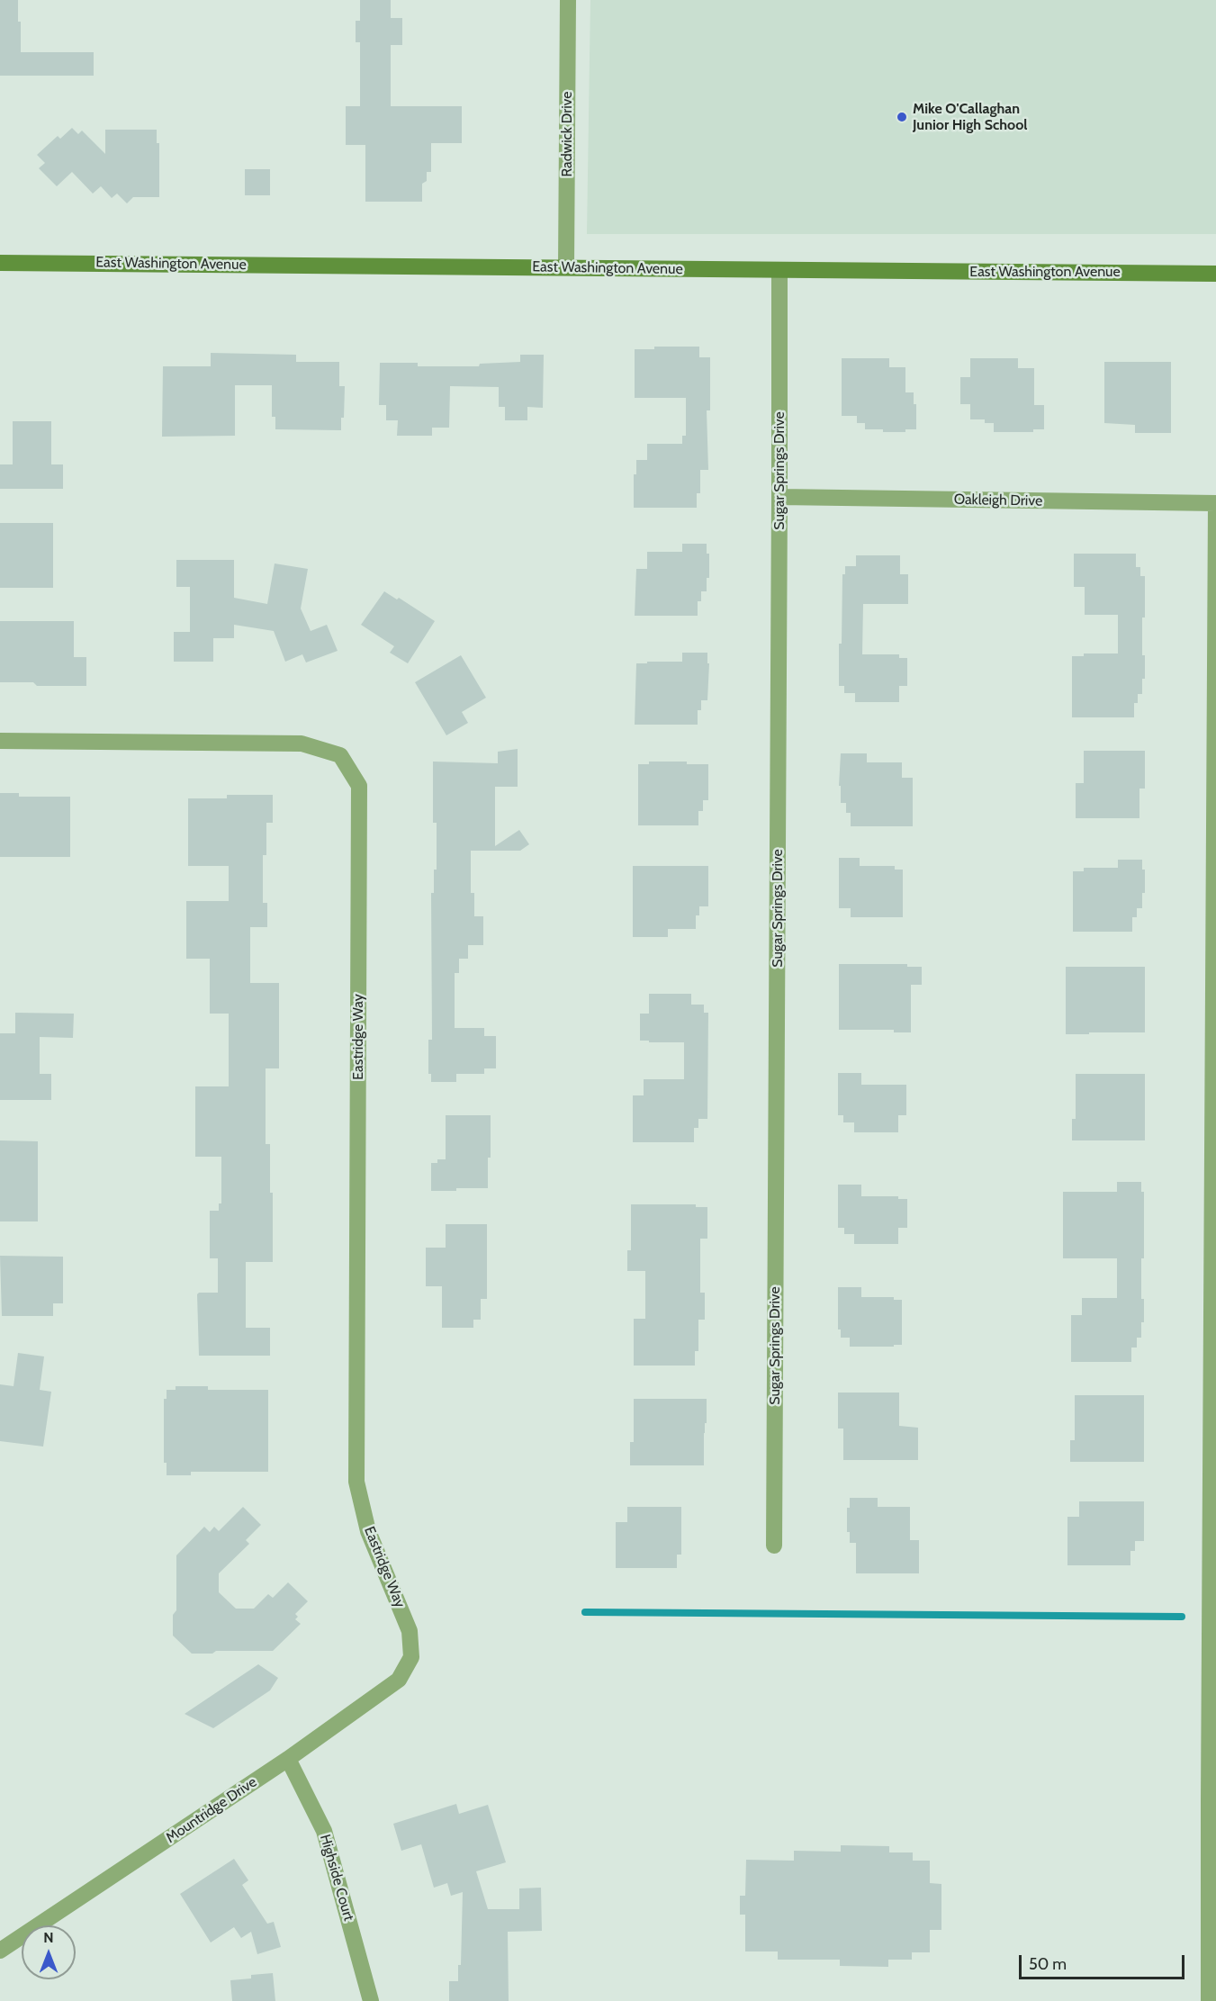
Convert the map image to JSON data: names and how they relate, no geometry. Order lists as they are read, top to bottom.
{
  "streets": {
    "street": [
      "Radwick Drive",
      "East Washington Avenue",
      "Sugar Springs Drive",
      "Oakleigh Drive",
      "Eastridge Way",
      "Mountridge Drive",
      "Highside Court"
    ]
  },
  "crossings": [
    ["Radwick Drive", "East Washington Avenue"],
    ["East Washington Avenue", "Sugar Springs Drive"],
    ["Sugar Springs Drive", "Oakleigh Drive"],
    ["Eastridge Way", "Mountridge Drive"],
    ["Mountridge Drive", "Highside Court"]
  ],
  "places": ["Mike O'Callaghan Junior High School"],
  "scale_bar": "50 m",
  "north": "top"
}
